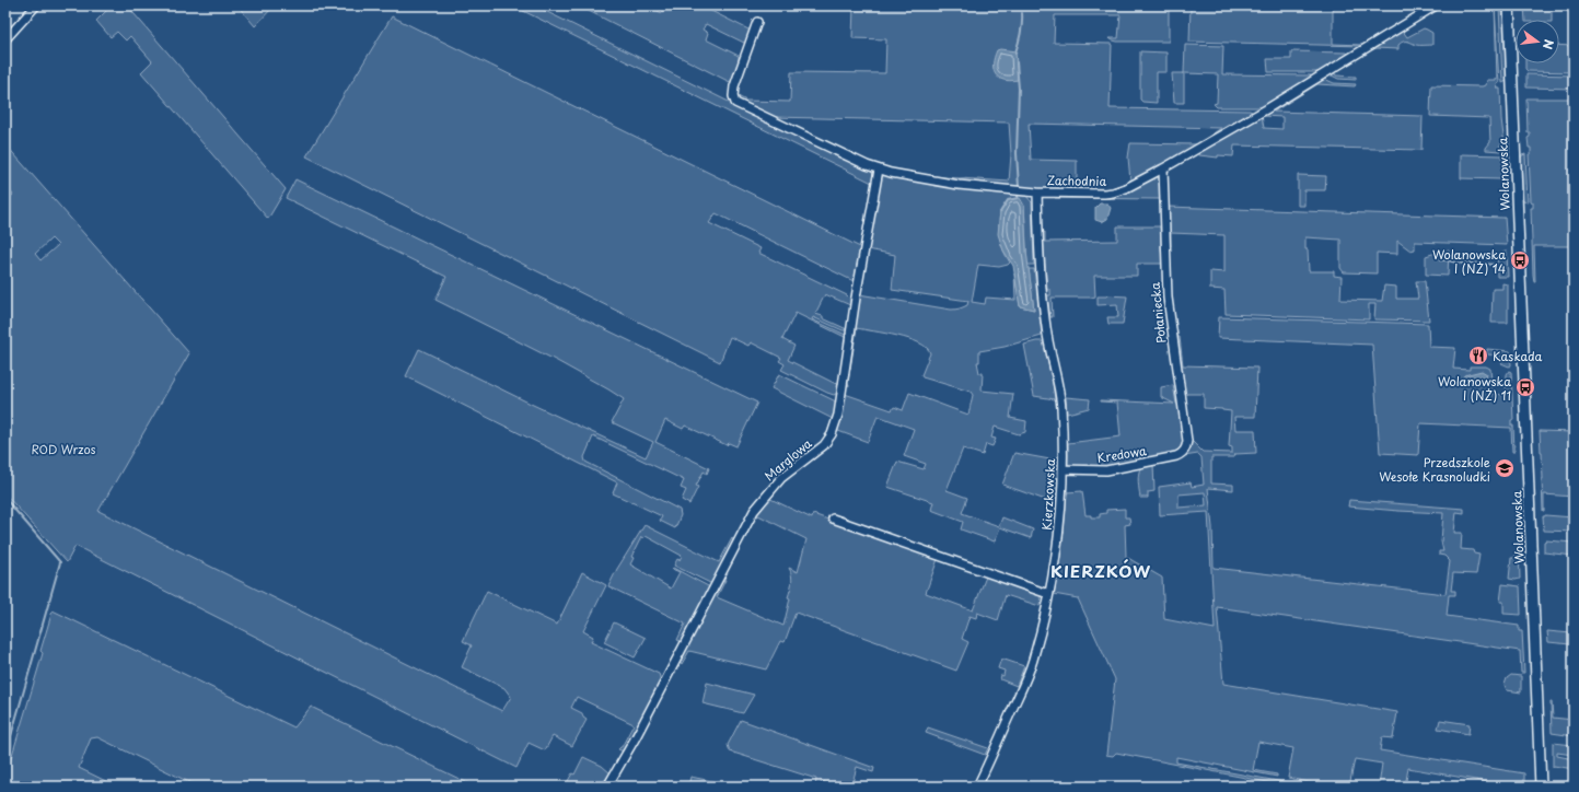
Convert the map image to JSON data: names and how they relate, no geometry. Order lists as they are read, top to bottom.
{
  "streets": {
    "main road": ["Wolanowska"],
    "street": [
      "Zachodnia",
      "Połaniecka",
      "Kredowa",
      "Marglowa",
      "Kierzkowska"
    ]
  },
  "crossings": [
    ["Zachodnia", "Połaniecka"],
    ["Zachodnia", "Marglowa"],
    ["Zachodnia", "Kierzkowska"],
    ["Połaniecka", "Kredowa"],
    ["Kredowa", "Kierzkowska"]
  ],
  "districts": ["KIERZKÓW"],
  "parks": ["ROD Wrzos"],
  "places": {
    "bus stop": ["Wolanowska I (NŻ) 14", "Wolanowska I (NŻ) 11"],
    "restaurant": ["Kaskada"],
    "school or university": ["Przedszkole Wesołe Krasnoludki"]
  },
  "north": "right"
}
